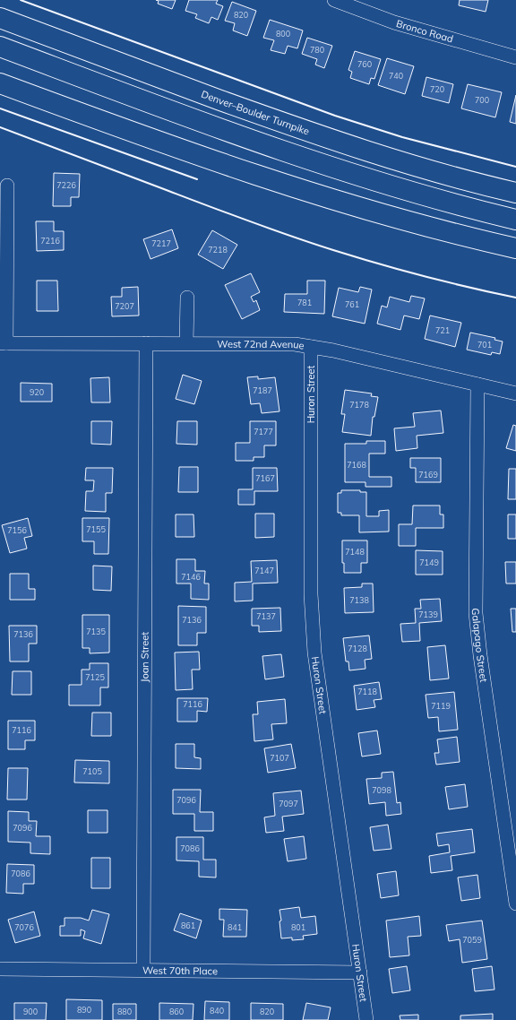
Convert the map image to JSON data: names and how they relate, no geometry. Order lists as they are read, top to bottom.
{
  "streets": {
    "highway": ["Denver–Boulder Turnpike"],
    "street": [
      "Bronco Road",
      "West 72nd Avenue",
      "Huron Street",
      "Galapago Street",
      "Joan Street",
      "West 70th Place"
    ]
  },
  "crossings": [
    ["West 72nd Avenue", "Huron Street"],
    ["West 72nd Avenue", "Galapago Street"],
    ["West 72nd Avenue", "Joan Street"],
    ["Huron Street", "West 70th Place"],
    ["Joan Street", "West 70th Place"]
  ],
  "house_numbers": [
    "820",
    "800",
    "780",
    "760",
    "740",
    "720",
    "700",
    "7226",
    "7216",
    "7217",
    "7218",
    "781",
    "761",
    "7207",
    "721",
    "701",
    "7187",
    "920",
    "7178",
    "7177",
    "7168",
    "7169",
    "7167",
    "7155",
    "7156",
    "7148",
    "7149",
    "7147",
    "7146",
    "7138",
    "7139",
    "7137",
    "7136",
    "7135",
    "7136",
    "7128",
    "7125",
    "7118",
    "7116",
    "7119",
    "7116",
    "7107",
    "7105",
    "7098",
    "7096",
    "7097",
    "7096",
    "7086",
    "7086",
    "861",
    "7076",
    "841",
    "801",
    "7059",
    "890",
    "840",
    "900",
    "880",
    "860",
    "820"
  ]
}
